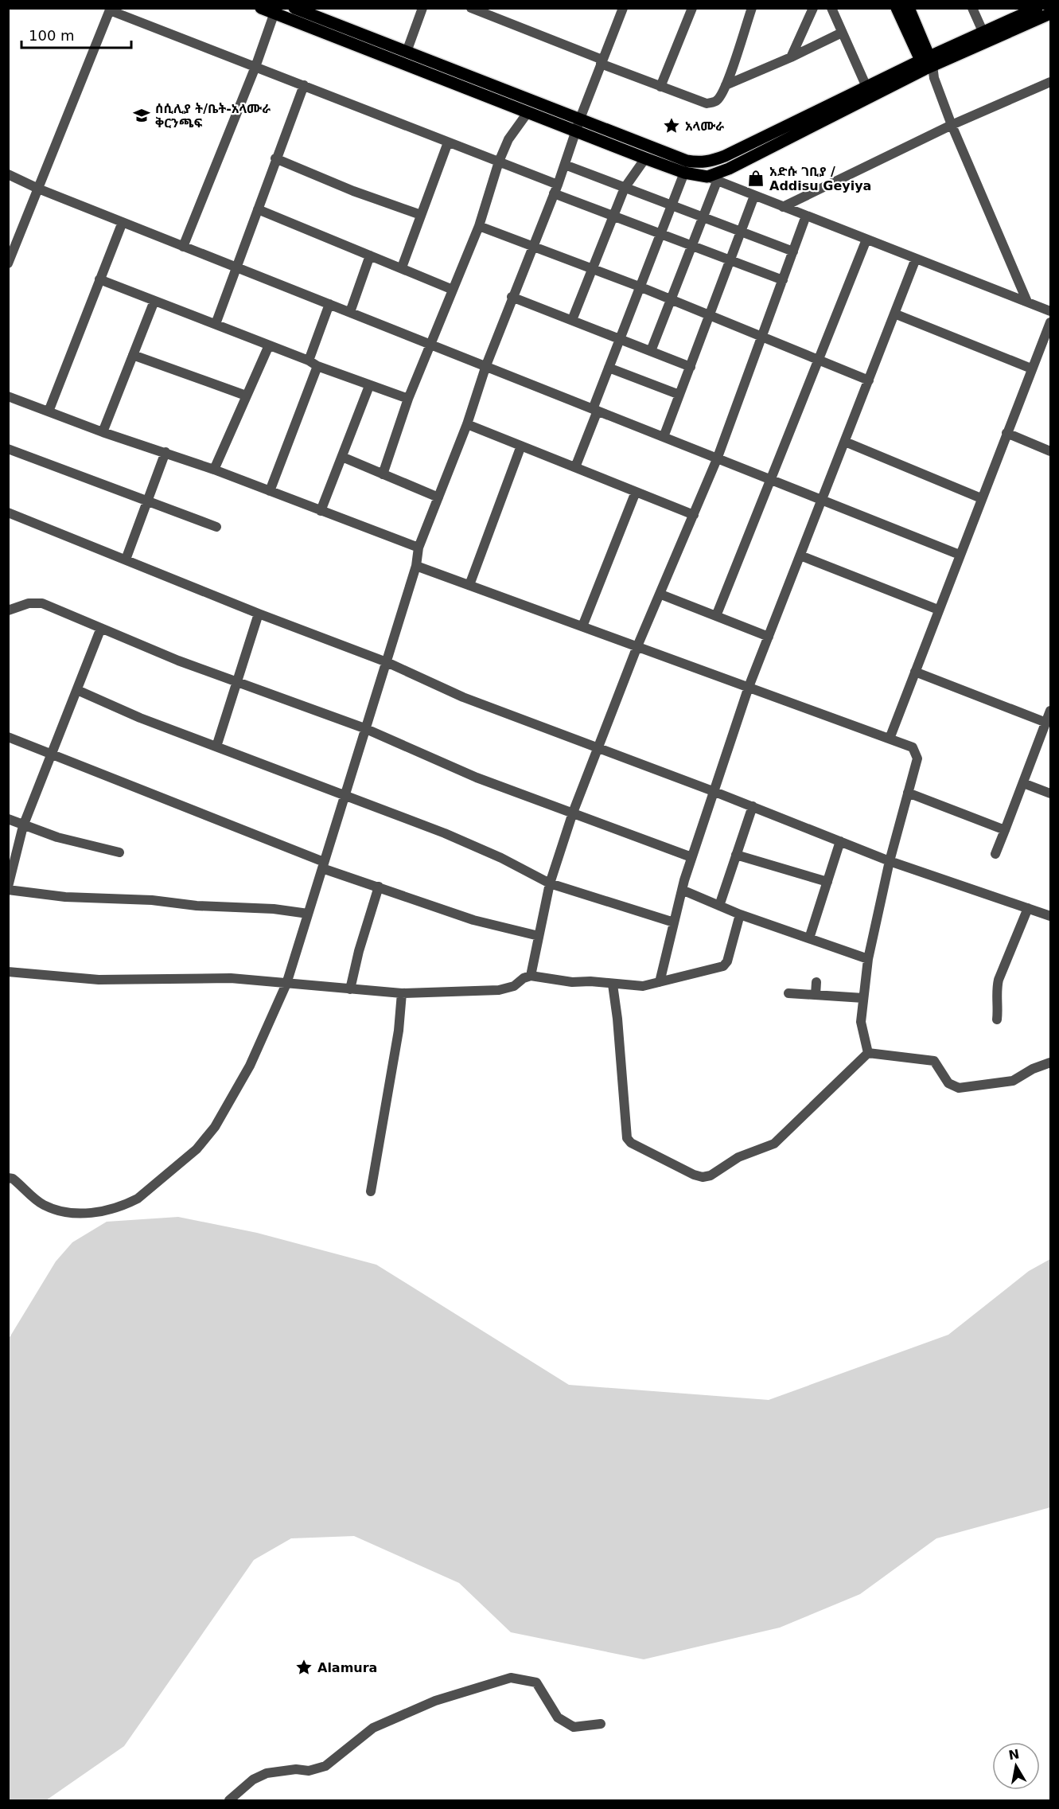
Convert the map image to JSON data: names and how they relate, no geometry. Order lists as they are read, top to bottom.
{
  "places": {
    "school or university": ["ሰሲሊያ ት/ቤት-አላሙራ ቅርንጫፍ"],
    "place": ["አላሙራ", "Alamura"],
    "shop": ["አድሱ ገቢያ / Addisu Geyiya"]
  },
  "scale_bar": "100 m",
  "north": "top"
}
